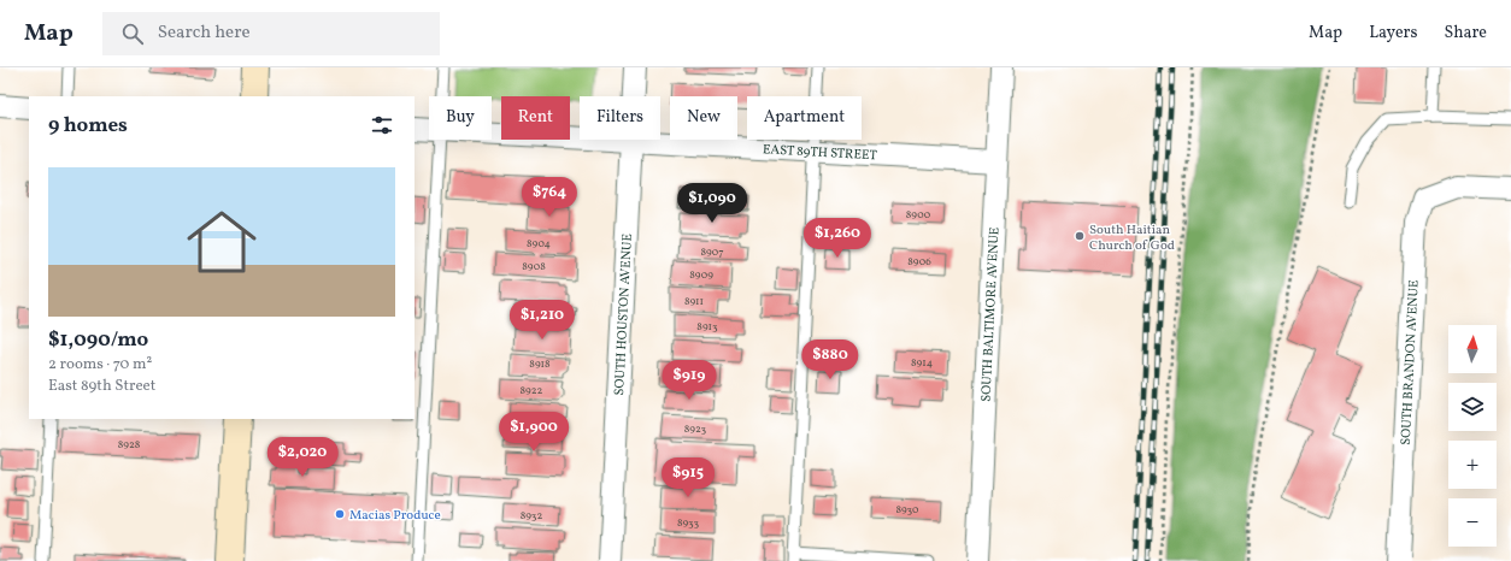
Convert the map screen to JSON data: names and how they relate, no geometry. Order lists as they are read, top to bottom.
{
  "streets": {
    "street": [
      "EAST 89TH STREET",
      "SOUTH HOUSTON AVENUE",
      "SOUTH BALTIMORE AVENUE",
      "SOUTH BRANDON AVENUE"
    ]
  },
  "crossings": [
    ["EAST 89TH STREET", "SOUTH HOUSTON AVENUE"],
    ["EAST 89TH STREET", "SOUTH BALTIMORE AVENUE"]
  ],
  "places": ["South Haitian Church of God", "Macias Produce"],
  "house_numbers": [
    "8900",
    "8904",
    "8907",
    "8906",
    "8908",
    "8909",
    "8911",
    "8913",
    "8914",
    "8918",
    "8922",
    "8923",
    "8928",
    "8930",
    "8932",
    "8933"
  ],
  "north": "top",
  "page": {
    "header": "Map",
    "search": "Search here",
    "nav": ["Map", "Layers", "Share"],
    "chip": [
      "Buy",
      "Rent",
      "Filters",
      "New",
      "Apartment"
    ],
    "heading": "9 homes",
    "list": [
      {
        "name": "$1,090/mo",
        "note": "2 rooms · 70 m² · East 89th Street"
      }
    ],
    "price": [
      "$764",
      "$1,090",
      "$1,260",
      "$1,210",
      "$880",
      "$919",
      "$1,900",
      "$2,020",
      "$915"
    ],
    "map_buttons": ["+", "−"]
  }
}
